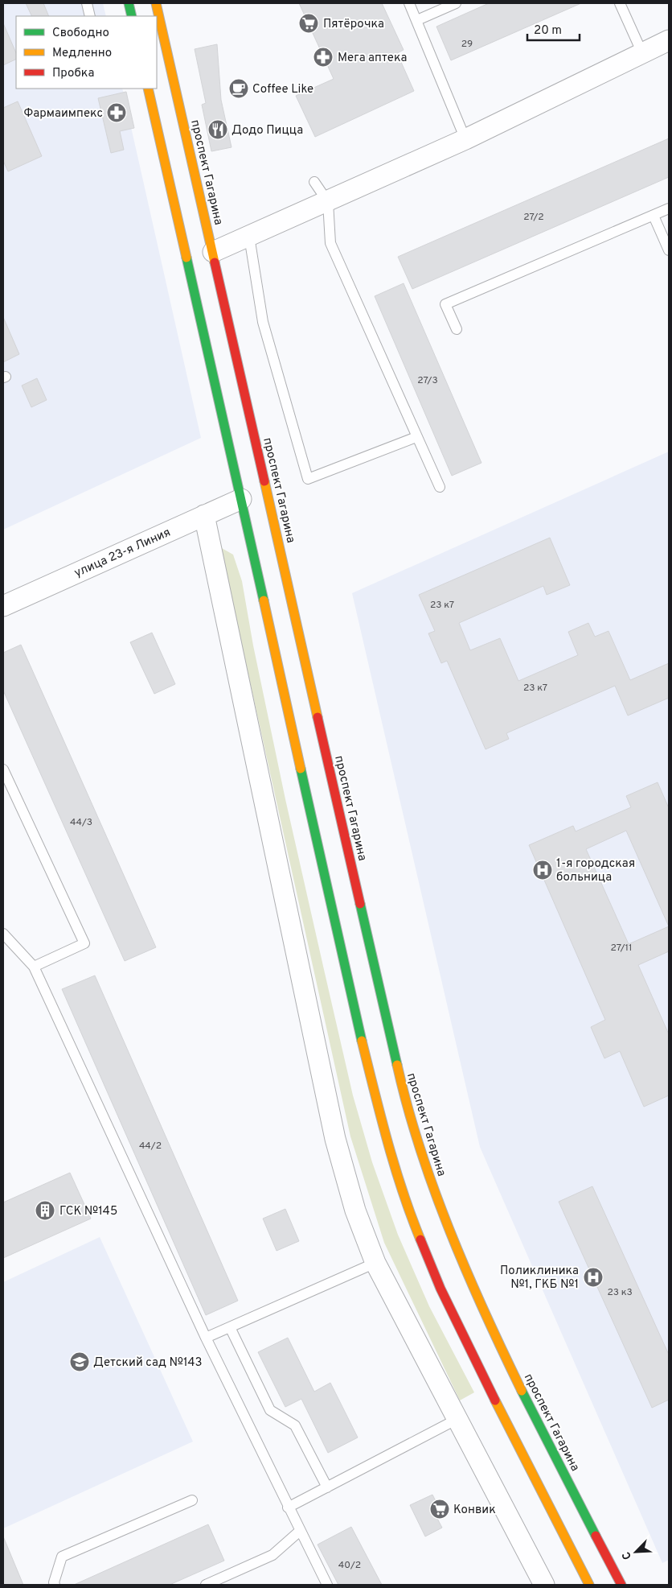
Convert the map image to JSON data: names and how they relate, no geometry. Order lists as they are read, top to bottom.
{
  "streets": {
    "main road": ["проспект Гагарина"],
    "street": ["улица 23-я Линия"]
  },
  "places": {
    "supermarket": ["Пятёрочка", "Конвик"],
    "pharmacy": ["Мега аптека", "Фармаимпекс"],
    "cafe": ["Coffee Like"],
    "restaurant": ["Додо Пицца"],
    "hospital": ["1-я городская больница", "Поликлиника №1, ГКБ №1"],
    "building": ["ГСК №145"],
    "school or university": ["Детский сад №143"]
  },
  "house_numbers": [
    "29",
    "27/2",
    "27/3",
    "23 к7",
    "23 к7",
    "44/3",
    "27/11",
    "44/2",
    "23 к3",
    "40/2"
  ],
  "legend": ["Свободно", "Медленно", "Пробка"],
  "scale_bar": "20 m",
  "north": "bottom left"
}
